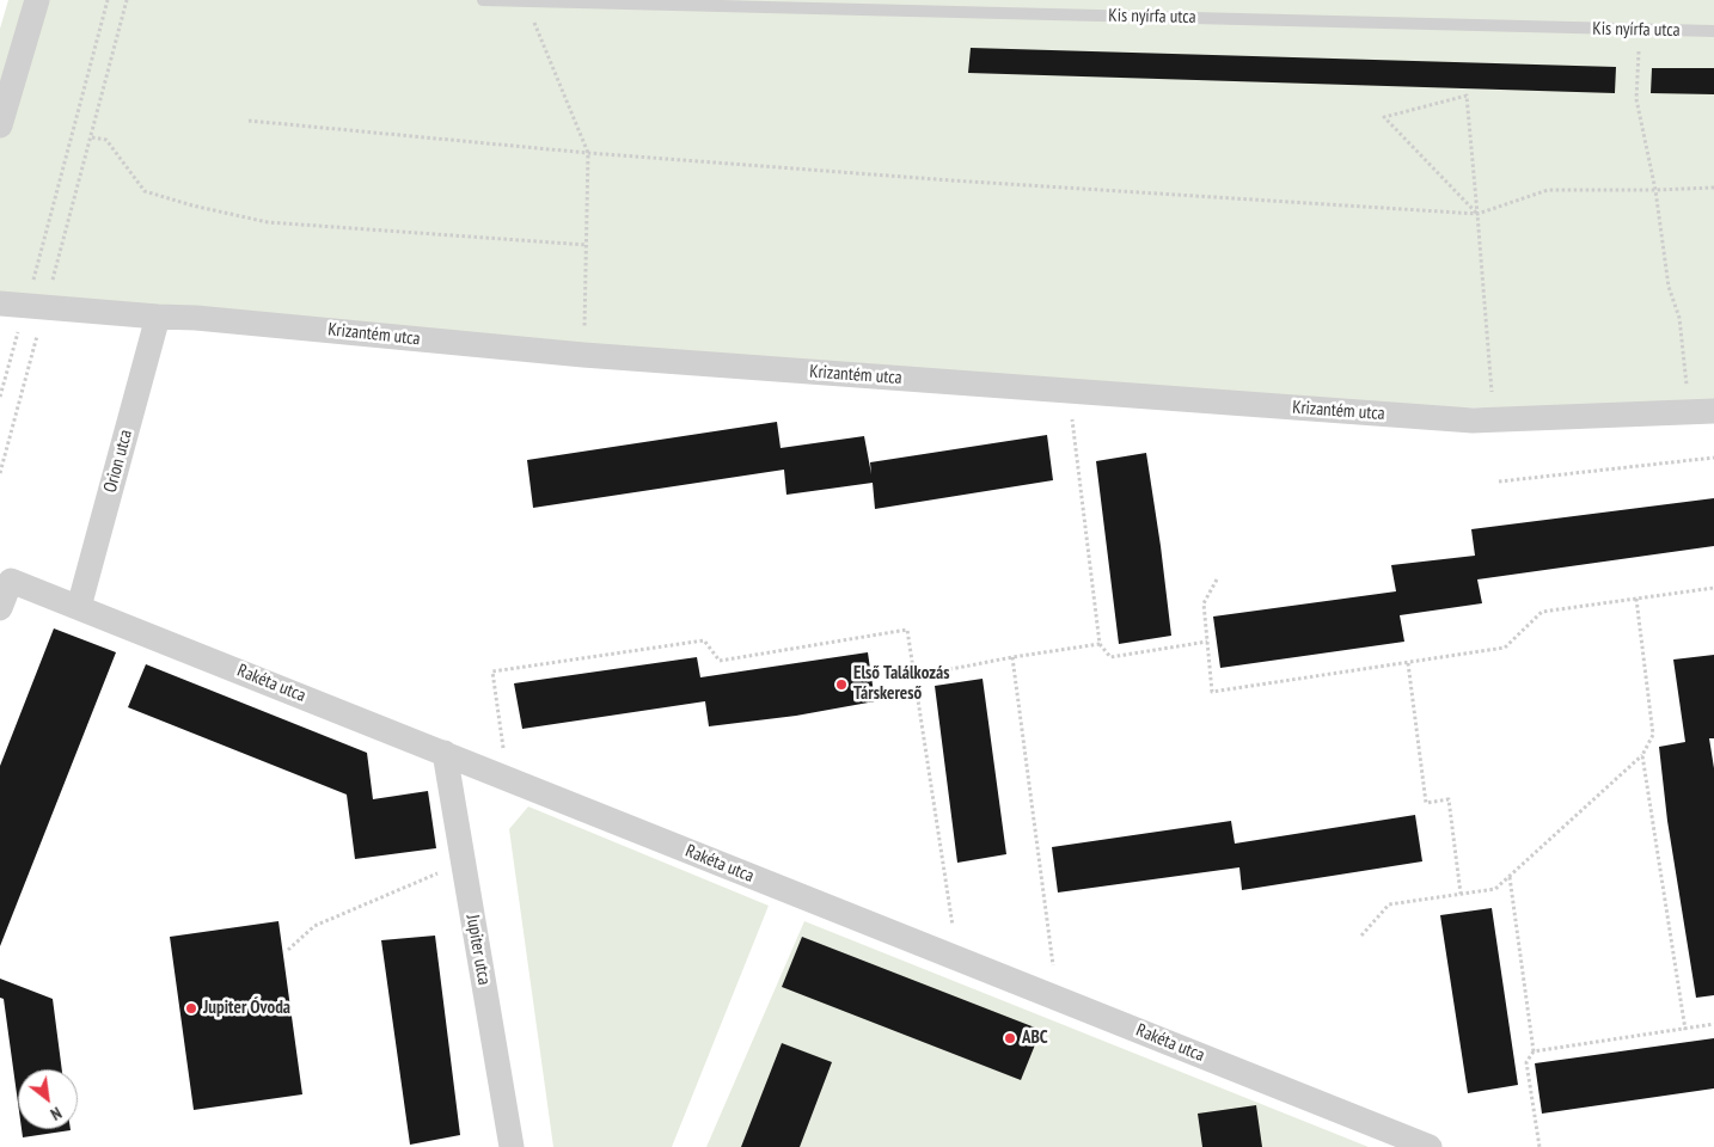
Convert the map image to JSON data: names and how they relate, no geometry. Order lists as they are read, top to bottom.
{
  "streets": {
    "street": [
      "Krizantém utca",
      "Orion utca",
      "Rakéta utca",
      "Jupiter utca"
    ],
    "lane": ["Kis nyírfa utca"]
  },
  "crossings": [
    ["Krizantém utca", "Orion utca"],
    ["Orion utca", "Rakéta utca"],
    ["Rakéta utca", "Jupiter utca"]
  ],
  "places": ["Első Találkozás Társkereső", "Jupiter Óvoda", "ABC"],
  "north": "bottom right"
}
